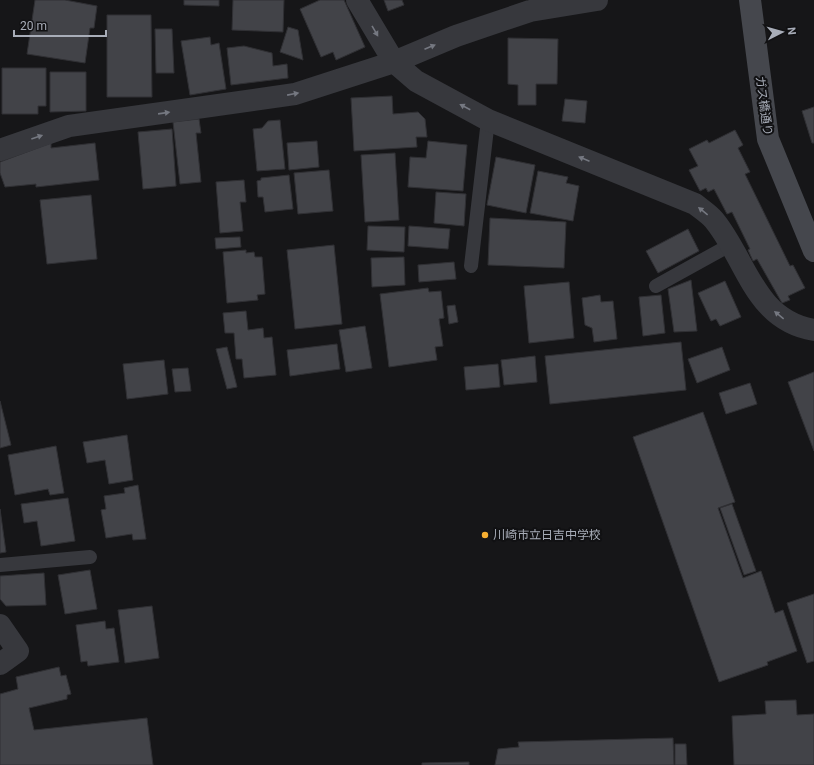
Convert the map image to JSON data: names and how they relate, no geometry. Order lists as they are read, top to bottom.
{
  "streets": {
    "main road": ["ガス橋通り"]
  },
  "places": ["川崎市立日吉中学校"],
  "scale_bar": "20 m",
  "north": "right"
}
